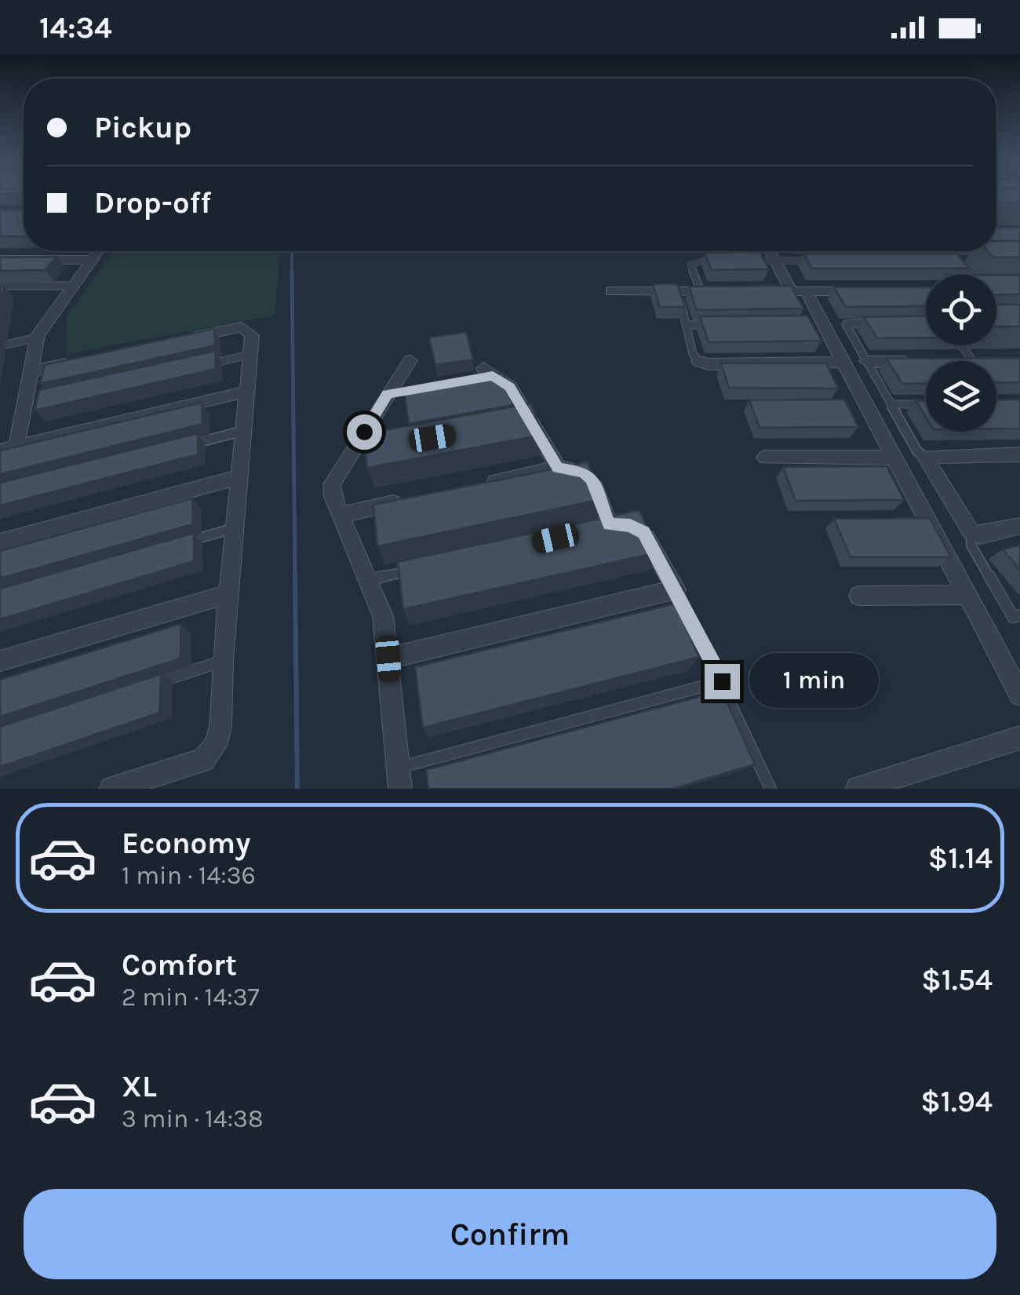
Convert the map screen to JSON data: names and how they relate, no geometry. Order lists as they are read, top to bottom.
{
  "page": {
    "status": "14:34",
    "banner": ["Pickup", "Drop-off"],
    "bubble": "1 min",
    "list": [
      {
        "name": "Economy",
        "note": "1 min · 14:36",
        "value": "$1.14"
      },
      {
        "name": "Comfort",
        "note": "2 min · 14:37",
        "value": "$1.54"
      },
      {
        "name": "XL",
        "note": "3 min · 14:38",
        "value": "$1.94"
      }
    ],
    "buttons": "Confirm"
  }
}
